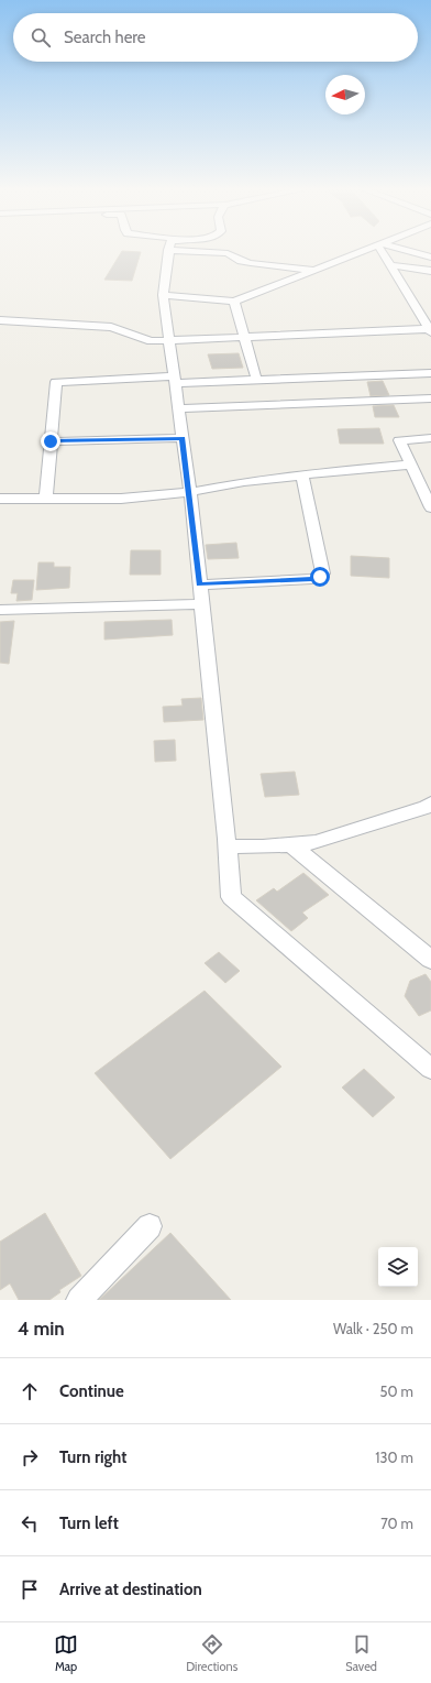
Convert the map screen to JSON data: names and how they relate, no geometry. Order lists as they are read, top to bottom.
{
  "north": "left",
  "page": {
    "search": "Search here",
    "heading": ["4 min", "Walk · 250 m"],
    "list": [
      ["Continue", "50 m"],
      ["Turn right", "130 m"],
      ["Turn left", "70 m"],
      "Arrive at destination"
    ],
    "nav": ["Map", "Directions", "Saved"]
  }
}
